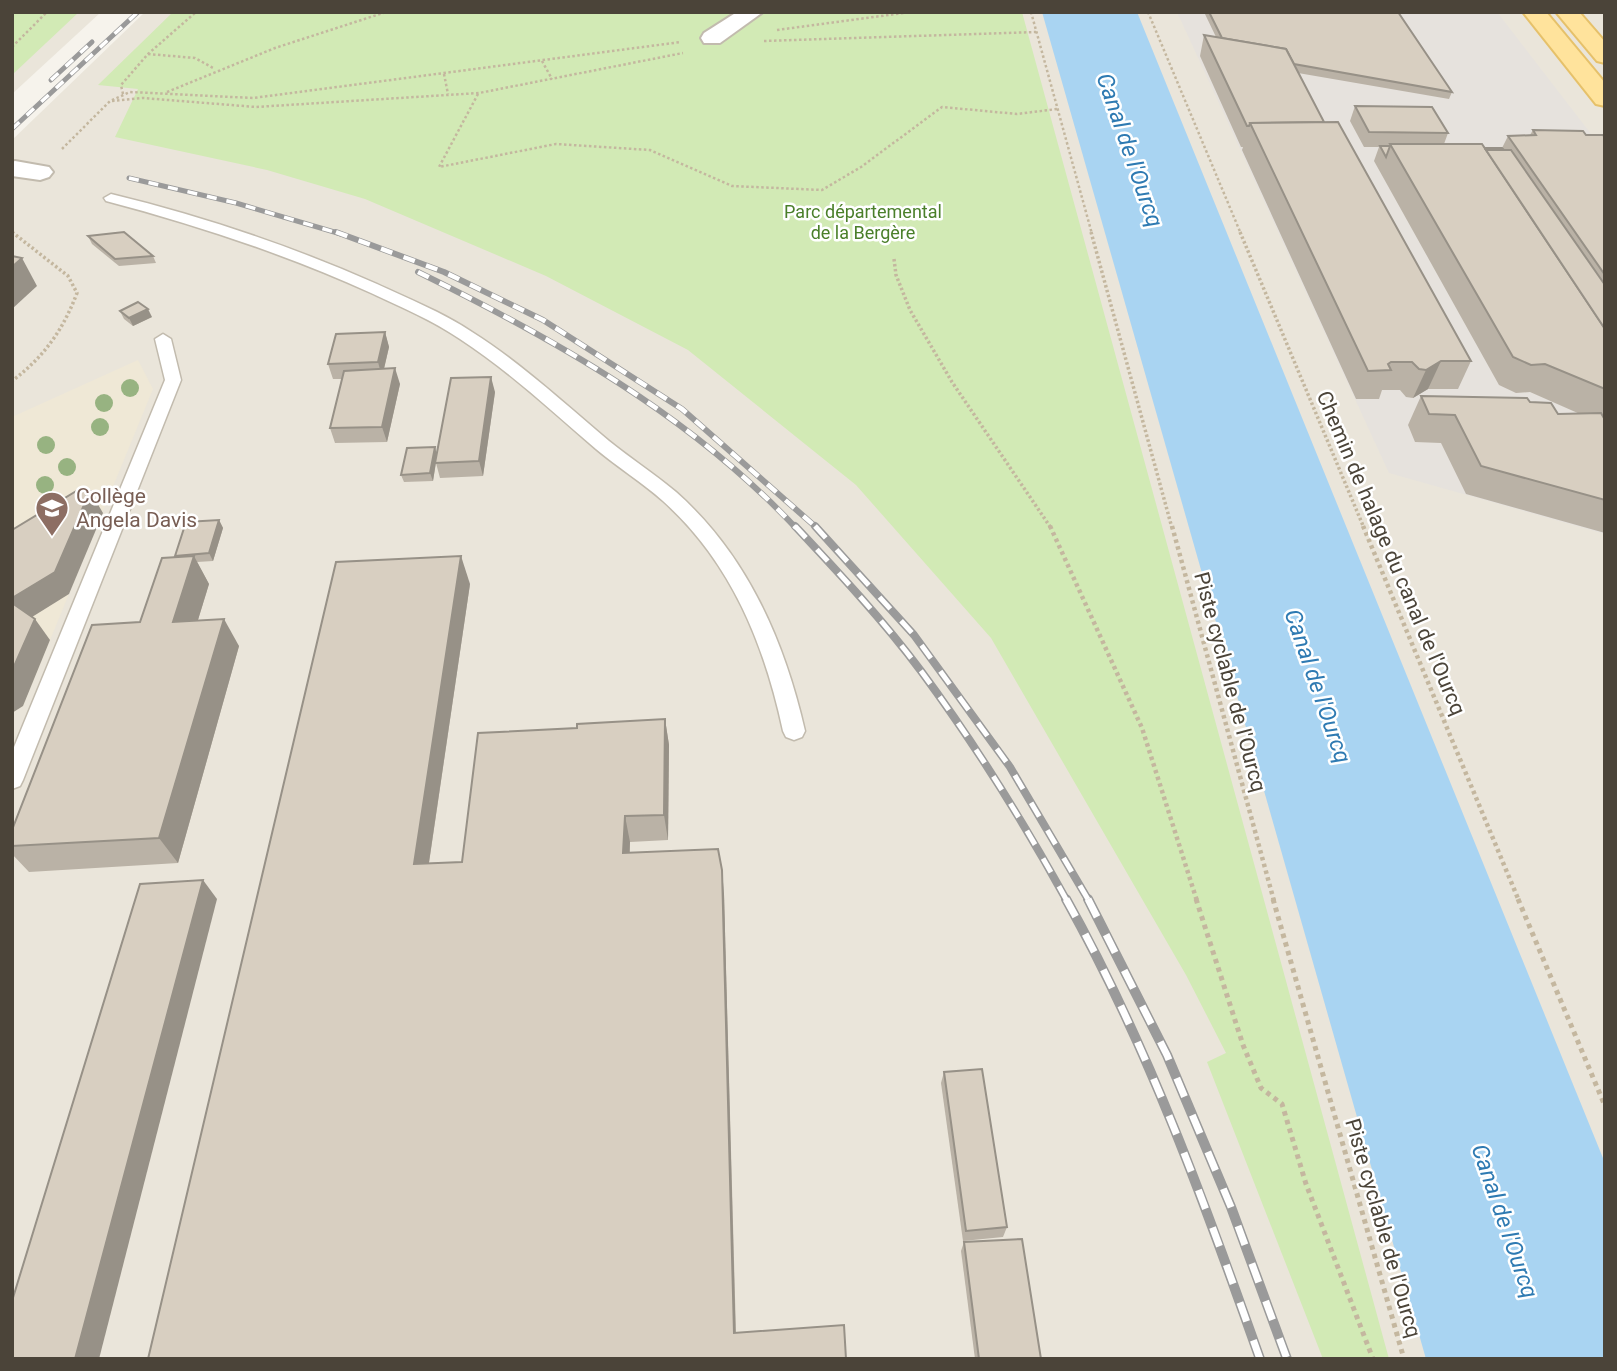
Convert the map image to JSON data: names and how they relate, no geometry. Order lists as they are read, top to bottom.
{
  "streets": {
    "path": ["Chemin de halage du canal de l'Ourcq", "Piste cyclable de l'Ourcq"]
  },
  "water": ["Canal de l'Ourcq"],
  "parks": ["Parc départemental de la Bergère"],
  "places": {
    "school or university": ["Collège Angela Davis"]
  }
}
